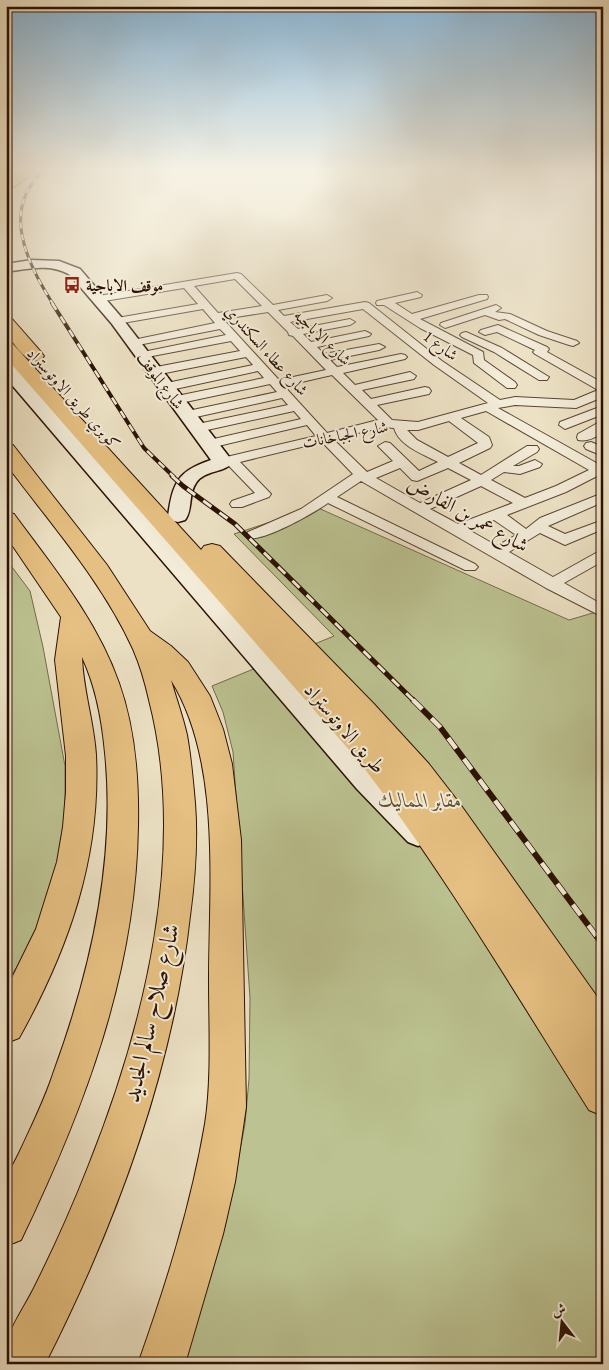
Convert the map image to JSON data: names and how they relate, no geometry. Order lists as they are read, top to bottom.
{
  "streets": {
    "highway": ["كوبري طريق الاوتوستراد", "طريق الاوتوستراد", "شارع صلاح سالم الجديد"],
    "street": [
      "شارع الاباجيه",
      "شارع 1",
      "شارع عطاء السكندري",
      "شارع الموقف",
      "شارع الجباخانات",
      "شارع عمر بن الفارض"
    ]
  },
  "crossings": [
    ["شارع الاباجيه", "شارع عطاء السكندري"],
    ["شارع الاباجيه", "شارع الجباخانات"],
    ["شارع 1", "شارع الجباخانات"],
    ["شارع عطاء السكندري", "شارع الجباخانات"],
    ["شارع عطاء السكندري", "شارع عمر بن الفارض"],
    ["شارع الموقف", "شارع الجباخانات"],
    ["كوبري طريق الاوتوستراد", "طريق الاوتوستراد"],
    ["شارع الجباخانات", "شارع عمر بن الفارض"],
    ["شارع الجباخانات", "طريق الاوتوستراد"]
  ],
  "parks": ["مقابر المماليك"],
  "places": {
    "bus stop": ["موقف الاباجية"]
  },
  "north": "top"
}
